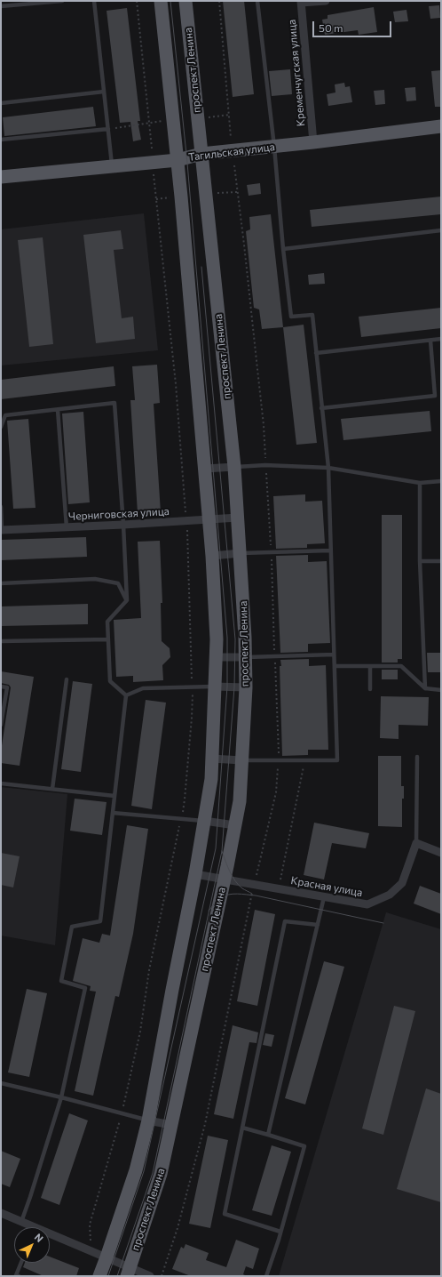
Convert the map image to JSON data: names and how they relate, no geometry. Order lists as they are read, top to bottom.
{
  "streets": {
    "main road": ["проспект Ленина", "Тагильская улица"],
    "street": ["Кременчугская улица", "Черниговская улица", "Красная улица"]
  },
  "crossings": [
    ["проспект Ленина", "Тагильская улица"],
    ["проспект Ленина", "Черниговская улица"],
    ["проспект Ленина", "Красная улица"],
    ["Кременчугская улица", "Тагильская улица"]
  ],
  "scale_bar": "50 m",
  "north": "top right"
}
